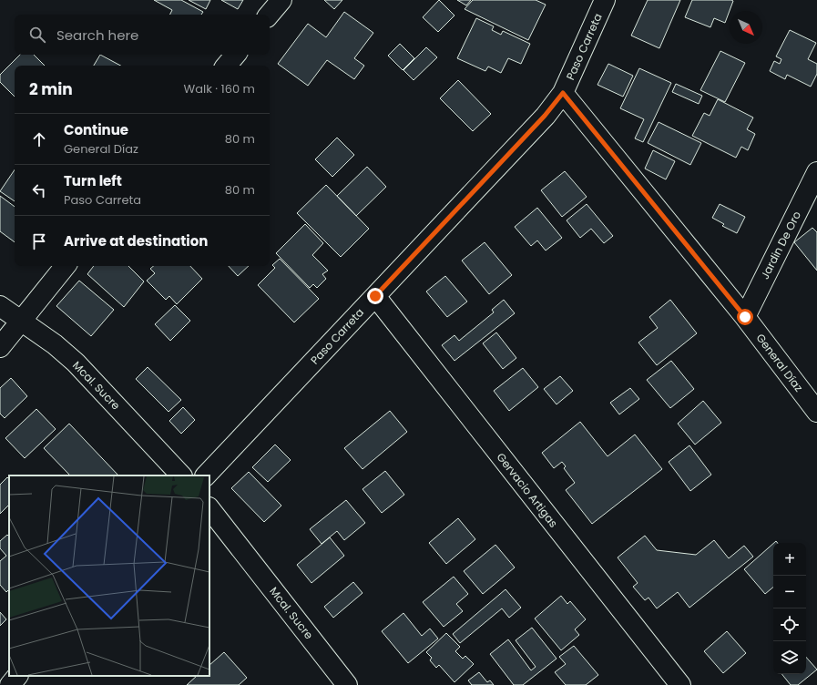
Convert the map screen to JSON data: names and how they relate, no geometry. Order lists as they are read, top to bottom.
{
  "streets": {
    "street": [
      "Paso Carreta",
      "Jardin De Oro",
      "General Díaz",
      "Mcal. Sucre",
      "Gervacio Artigas"
    ]
  },
  "crossings": [
    ["Paso Carreta", "General Díaz"],
    ["Paso Carreta", "Gervacio Artigas"],
    ["Jardin De Oro", "General Díaz"]
  ],
  "north": "bottom right",
  "page": {
    "search": "Search here",
    "heading": ["2 min", "Walk · 160 m"],
    "list": [
      ["Continue", "General Díaz", "80 m"],
      ["Turn left", "Paso Carreta", "80 m"],
      "Arrive at destination"
    ],
    "map_buttons": ["+", "−"]
  }
}
